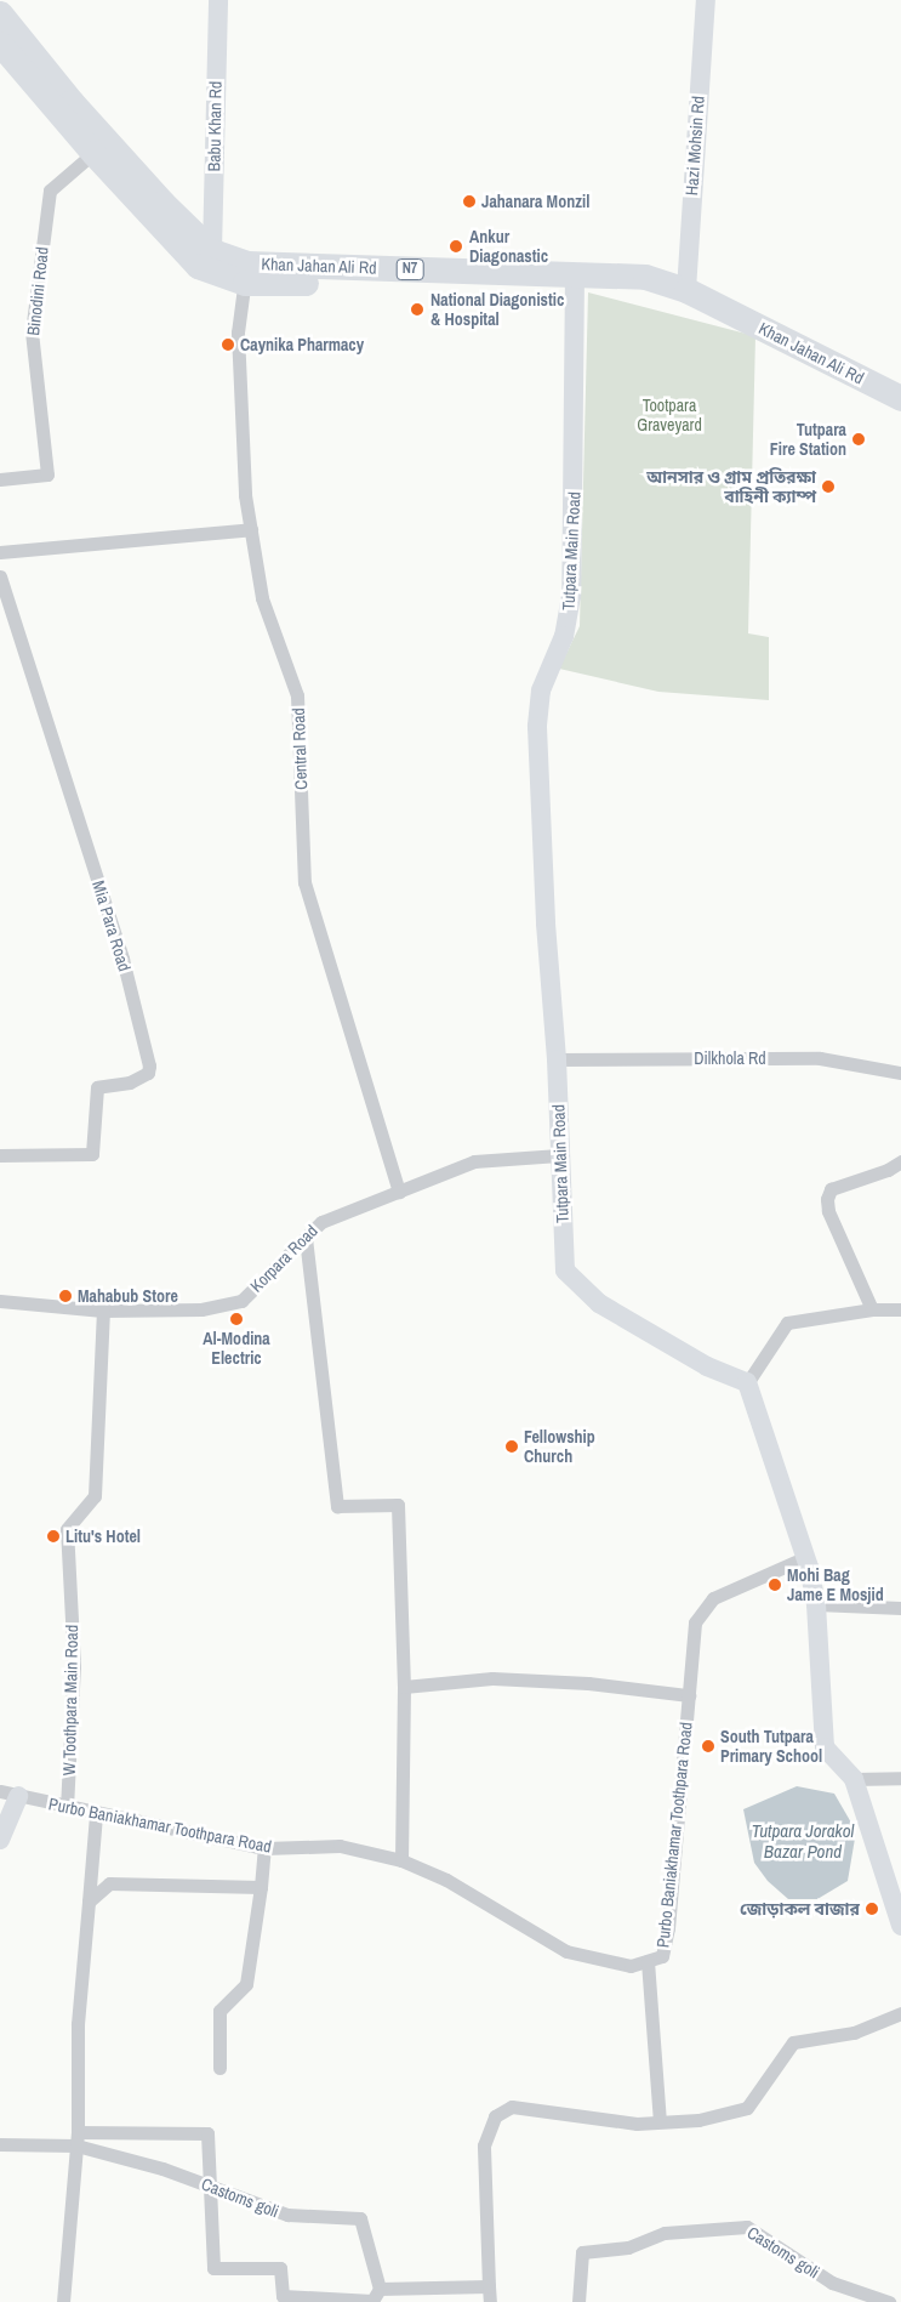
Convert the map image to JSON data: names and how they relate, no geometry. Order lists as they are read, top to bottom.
{
  "streets": {
    "highway": ["Khan Jahan Ali Rd", "N7"],
    "street": [
      "Babu Khan Rd",
      "Hazi Mohsin Rd",
      "Binodini Road",
      "Tutpara Main Road",
      "Central Road",
      "Mia Para Road",
      "Dilkhola Rd",
      "Korpara Road",
      "W Toothpara Main Road",
      "Purbo Baniakhamar Toothpara Road",
      "Castoms goli"
    ]
  },
  "crossings": [
    ["Babu Khan Rd", "Khan Jahan Ali Rd"],
    ["Hazi Mohsin Rd", "Khan Jahan Ali Rd"],
    ["Khan Jahan Ali Rd", "Binodini Road"],
    ["Khan Jahan Ali Rd", "Tutpara Main Road"],
    ["Khan Jahan Ali Rd", "Central Road"],
    ["Tutpara Main Road", "Dilkhola Rd"],
    ["Tutpara Main Road", "Korpara Road"],
    ["Central Road", "Korpara Road"],
    ["Korpara Road", "W Toothpara Main Road"],
    ["W Toothpara Main Road", "Purbo Baniakhamar Toothpara Road"]
  ],
  "water": ["Tutpara Jorakol Bazar Pond"],
  "parks": ["Tootpara Graveyard"],
  "places": [
    "Jahanara Monzil",
    "Ankur Diagonastic",
    "National Diagonistic & Hospital",
    "Caynika Pharmacy",
    "Tutpara Fire Station",
    "আনসার ও গ্রাম প্রতিরক্ষা বাহিনী ক্যাম্প",
    "Mahabub Store",
    "Al-Modina Electric",
    "Fellowship Church",
    "Litu's Hotel",
    "Mohi Bag Jame E Mosjid",
    "South Tutpara Primary School",
    "জোড়াকল বাজার"
  ]
}
